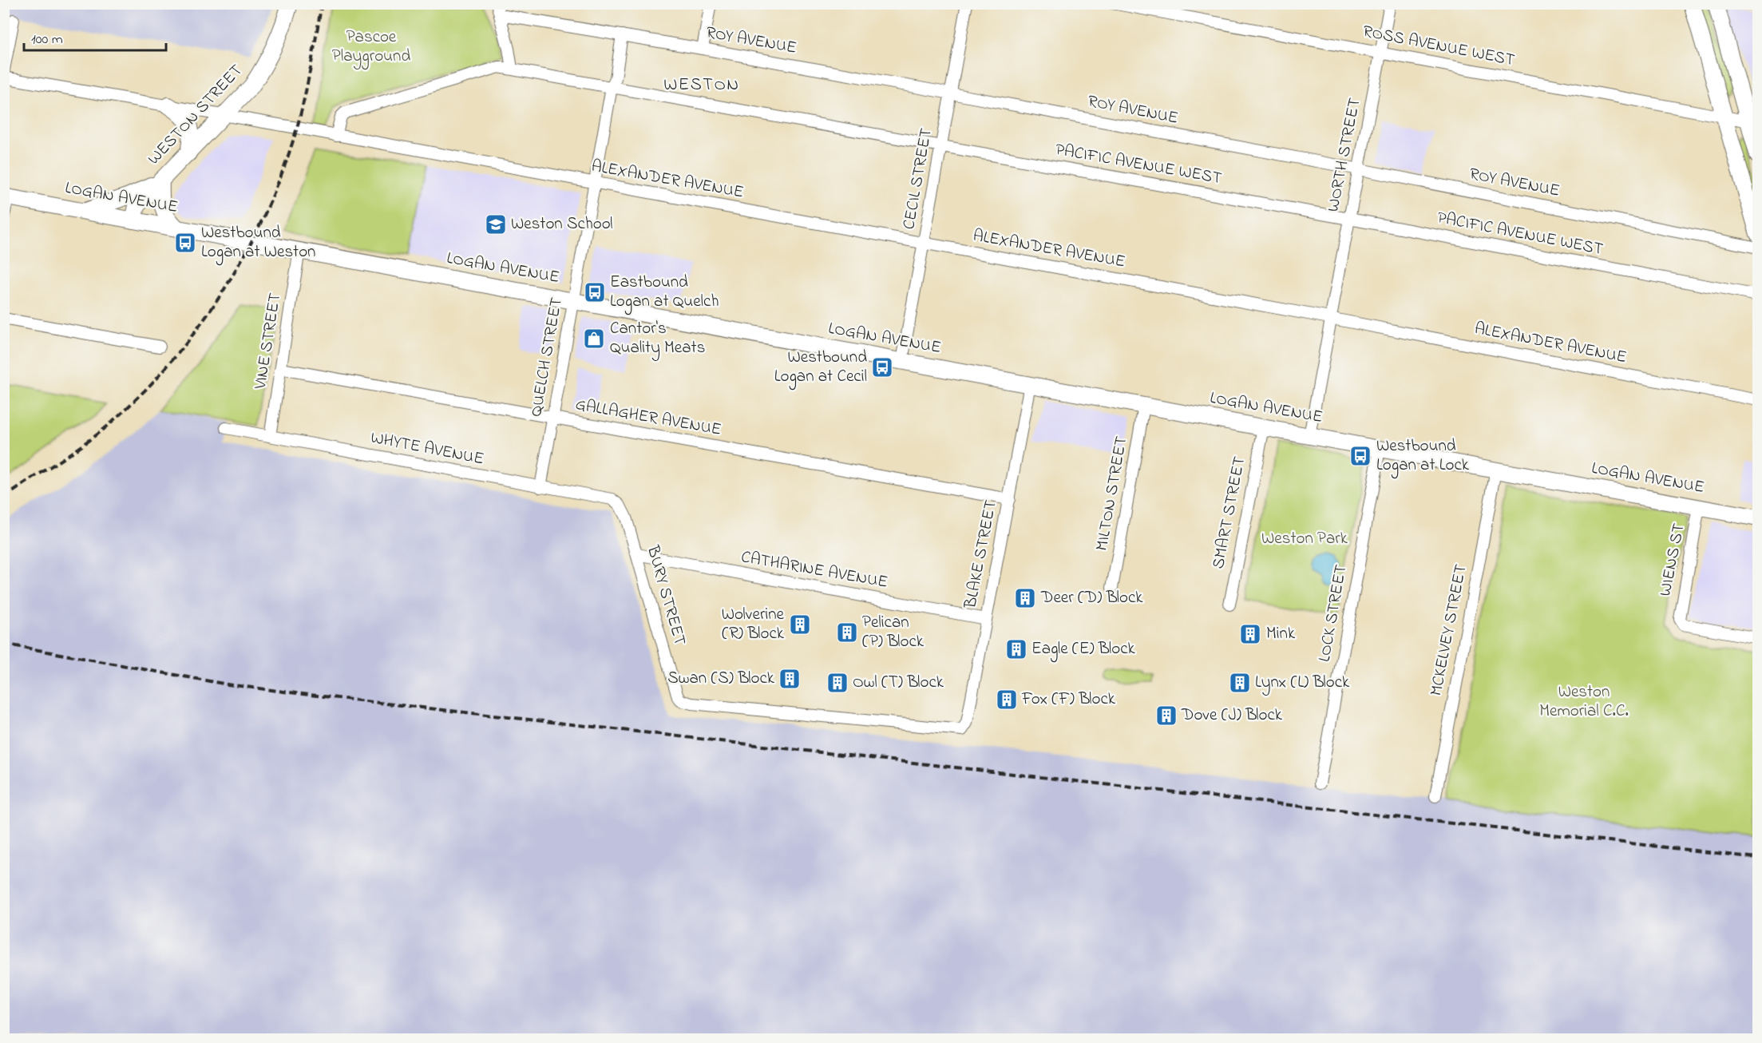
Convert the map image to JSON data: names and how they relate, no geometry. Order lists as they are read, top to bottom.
{
  "streets": {
    "main road": ["WESTON STREET", "LOGAN AVENUE"],
    "street": [
      "ROY AVENUE",
      "ROSS AVENUE WEST",
      "WORTH STREET",
      "PACIFIC AVENUE WEST",
      "CECIL STREET",
      "ALEXANDER AVENUE",
      "VINE STREET",
      "QUELCH STREET",
      "GALLAGHER AVENUE",
      "WHYTE AVENUE",
      "MILTON STREET",
      "SMART STREET",
      "BLAKE STREET",
      "WIENS ST",
      "CATHARINE AVENUE",
      "BURY STREET",
      "LOCK STREET",
      "MCKELVEY STREET"
    ]
  },
  "crossings": [
    ["ROY AVENUE", "WORTH STREET"],
    ["ROY AVENUE", "CECIL STREET"],
    ["ROY AVENUE", "QUELCH STREET"],
    ["ROSS AVENUE WEST", "WORTH STREET"],
    ["WESTON STREET", "ALEXANDER AVENUE"],
    ["WESTON STREET", "LOGAN AVENUE"],
    ["WORTH STREET", "PACIFIC AVENUE WEST"],
    ["WORTH STREET", "ALEXANDER AVENUE"],
    ["WORTH STREET", "LOGAN AVENUE"],
    ["PACIFIC AVENUE WEST", "CECIL STREET"],
    ["PACIFIC AVENUE WEST", "ALEXANDER AVENUE"],
    ["PACIFIC AVENUE WEST", "QUELCH STREET"],
    ["CECIL STREET", "ALEXANDER AVENUE"],
    ["CECIL STREET", "LOGAN AVENUE"],
    ["ALEXANDER AVENUE", "QUELCH STREET"],
    ["LOGAN AVENUE", "VINE STREET"],
    ["LOGAN AVENUE", "QUELCH STREET"],
    ["LOGAN AVENUE", "MILTON STREET"],
    ["LOGAN AVENUE", "SMART STREET"],
    ["LOGAN AVENUE", "BLAKE STREET"],
    ["LOGAN AVENUE", "WIENS ST"],
    ["LOGAN AVENUE", "LOCK STREET"],
    ["LOGAN AVENUE", "MCKELVEY STREET"],
    ["VINE STREET", "GALLAGHER AVENUE"],
    ["VINE STREET", "WHYTE AVENUE"],
    ["QUELCH STREET", "GALLAGHER AVENUE"],
    ["QUELCH STREET", "WHYTE AVENUE"],
    ["GALLAGHER AVENUE", "BLAKE STREET"],
    ["WHYTE AVENUE", "BURY STREET"],
    ["BLAKE STREET", "CATHARINE AVENUE"],
    ["BLAKE STREET", "BURY STREET"],
    ["CATHARINE AVENUE", "BURY STREET"]
  ],
  "districts": ["WESTON"],
  "parks": ["Pascoe Playground", "Weston Park", "Weston Memorial C.C."],
  "places": {
    "school or university": ["Weston School"],
    "bus stop": [
      "Westbound Logan at Weston",
      "Eastbound Logan at Quelch",
      "Westbound Logan at Cecil",
      "Westbound Logan at Lock"
    ],
    "shop": ["Cantor's Quality Meats"],
    "building": [
      "Deer (D) Block",
      "Wolverine (R) Block",
      "Pelican (P) Block",
      "Mink",
      "Eagle (E) Block",
      "Swan (S) Block",
      "Owl (T) Block",
      "Lynx (L) Block",
      "Fox (F) Block",
      "Dove (J) Block"
    ]
  },
  "scale_bar": "100 m"
}
